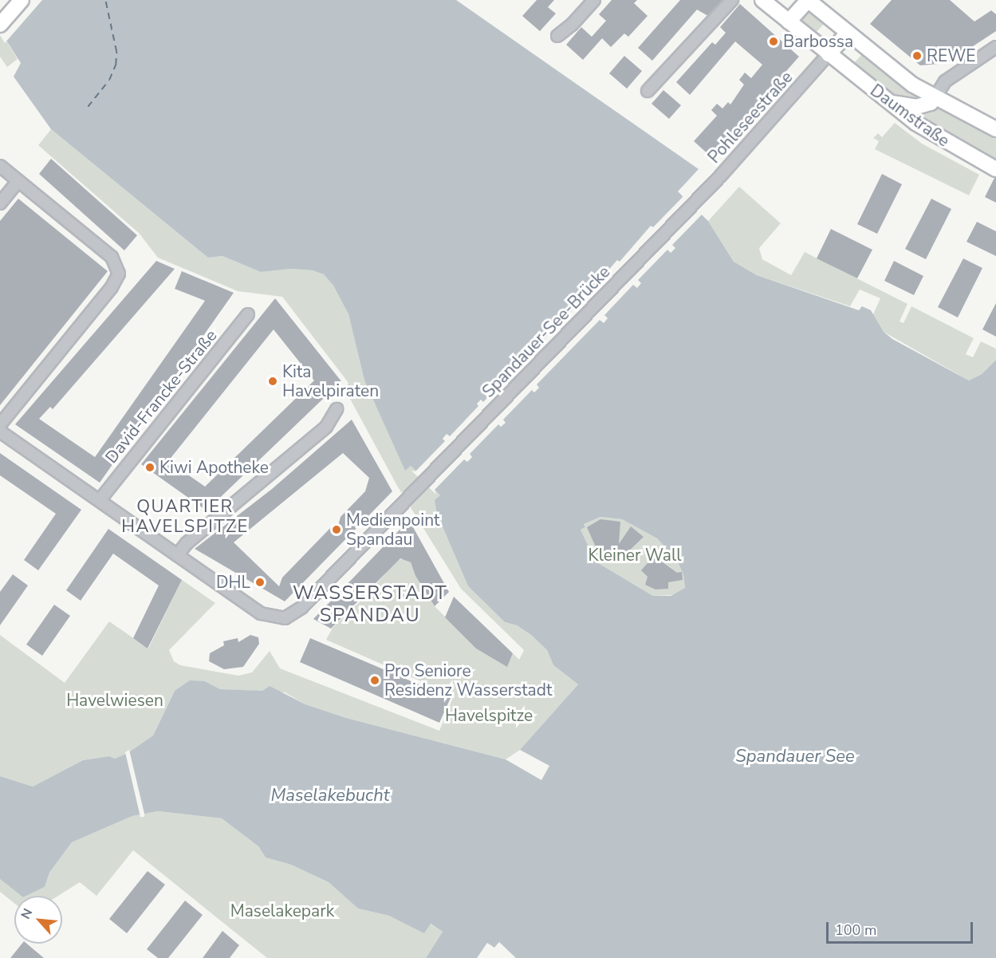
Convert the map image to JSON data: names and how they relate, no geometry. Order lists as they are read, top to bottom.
{
  "streets": {
    "main road": ["Daumstraße"],
    "street": ["Pohleseestraße", "Spandauer-See-Brücke", "David-Francke-Straße"]
  },
  "crossings": [
    ["Daumstraße", "Pohleseestraße"],
    ["Pohleseestraße", "Spandauer-See-Brücke"],
    ["Spandauer-See-Brücke", "David-Francke-Straße"]
  ],
  "districts": ["QUARTIER HAVELSPITZE", "WASSERSTADT SPANDAU"],
  "water": ["Spandauer See", "Maselakebucht"],
  "parks": [
    "Kleiner Wall",
    "Havelwiesen",
    "Havelspitze",
    "Maselakepark"
  ],
  "places": [
    "Barbossa",
    "REWE",
    "Kita Havelpiraten",
    "Kiwi Apotheke",
    "Medienpoint Spandau",
    "DHL",
    "Pro Seniore Residenz Wasserstadt"
  ],
  "scale_bar": "100 m",
  "north": "top left"
}
